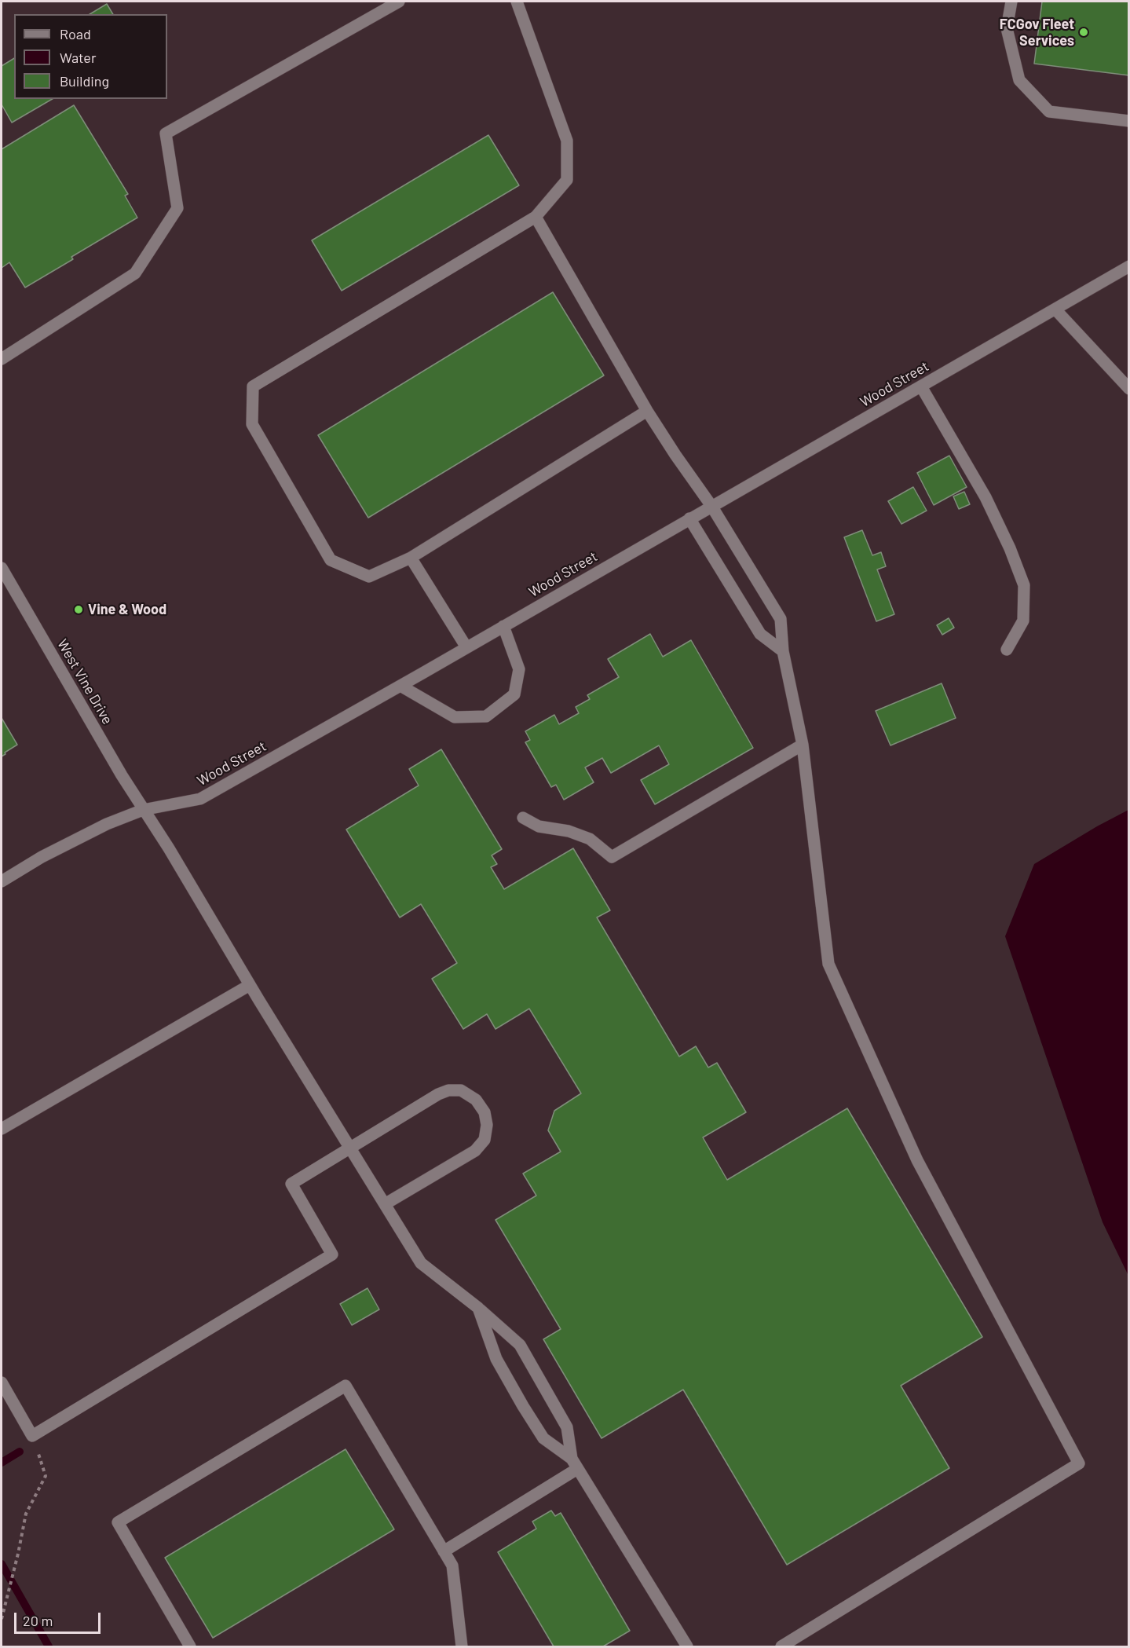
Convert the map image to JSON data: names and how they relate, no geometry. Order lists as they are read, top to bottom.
{
  "streets": {
    "street": ["Wood Street", "West Vine Drive"]
  },
  "crossings": [
    ["Wood Street", "West Vine Drive"]
  ],
  "places": ["FCGov Fleet Services", "Vine & Wood"],
  "legend": ["Road", "Water", "Building"],
  "scale_bar": "20 m"
}
